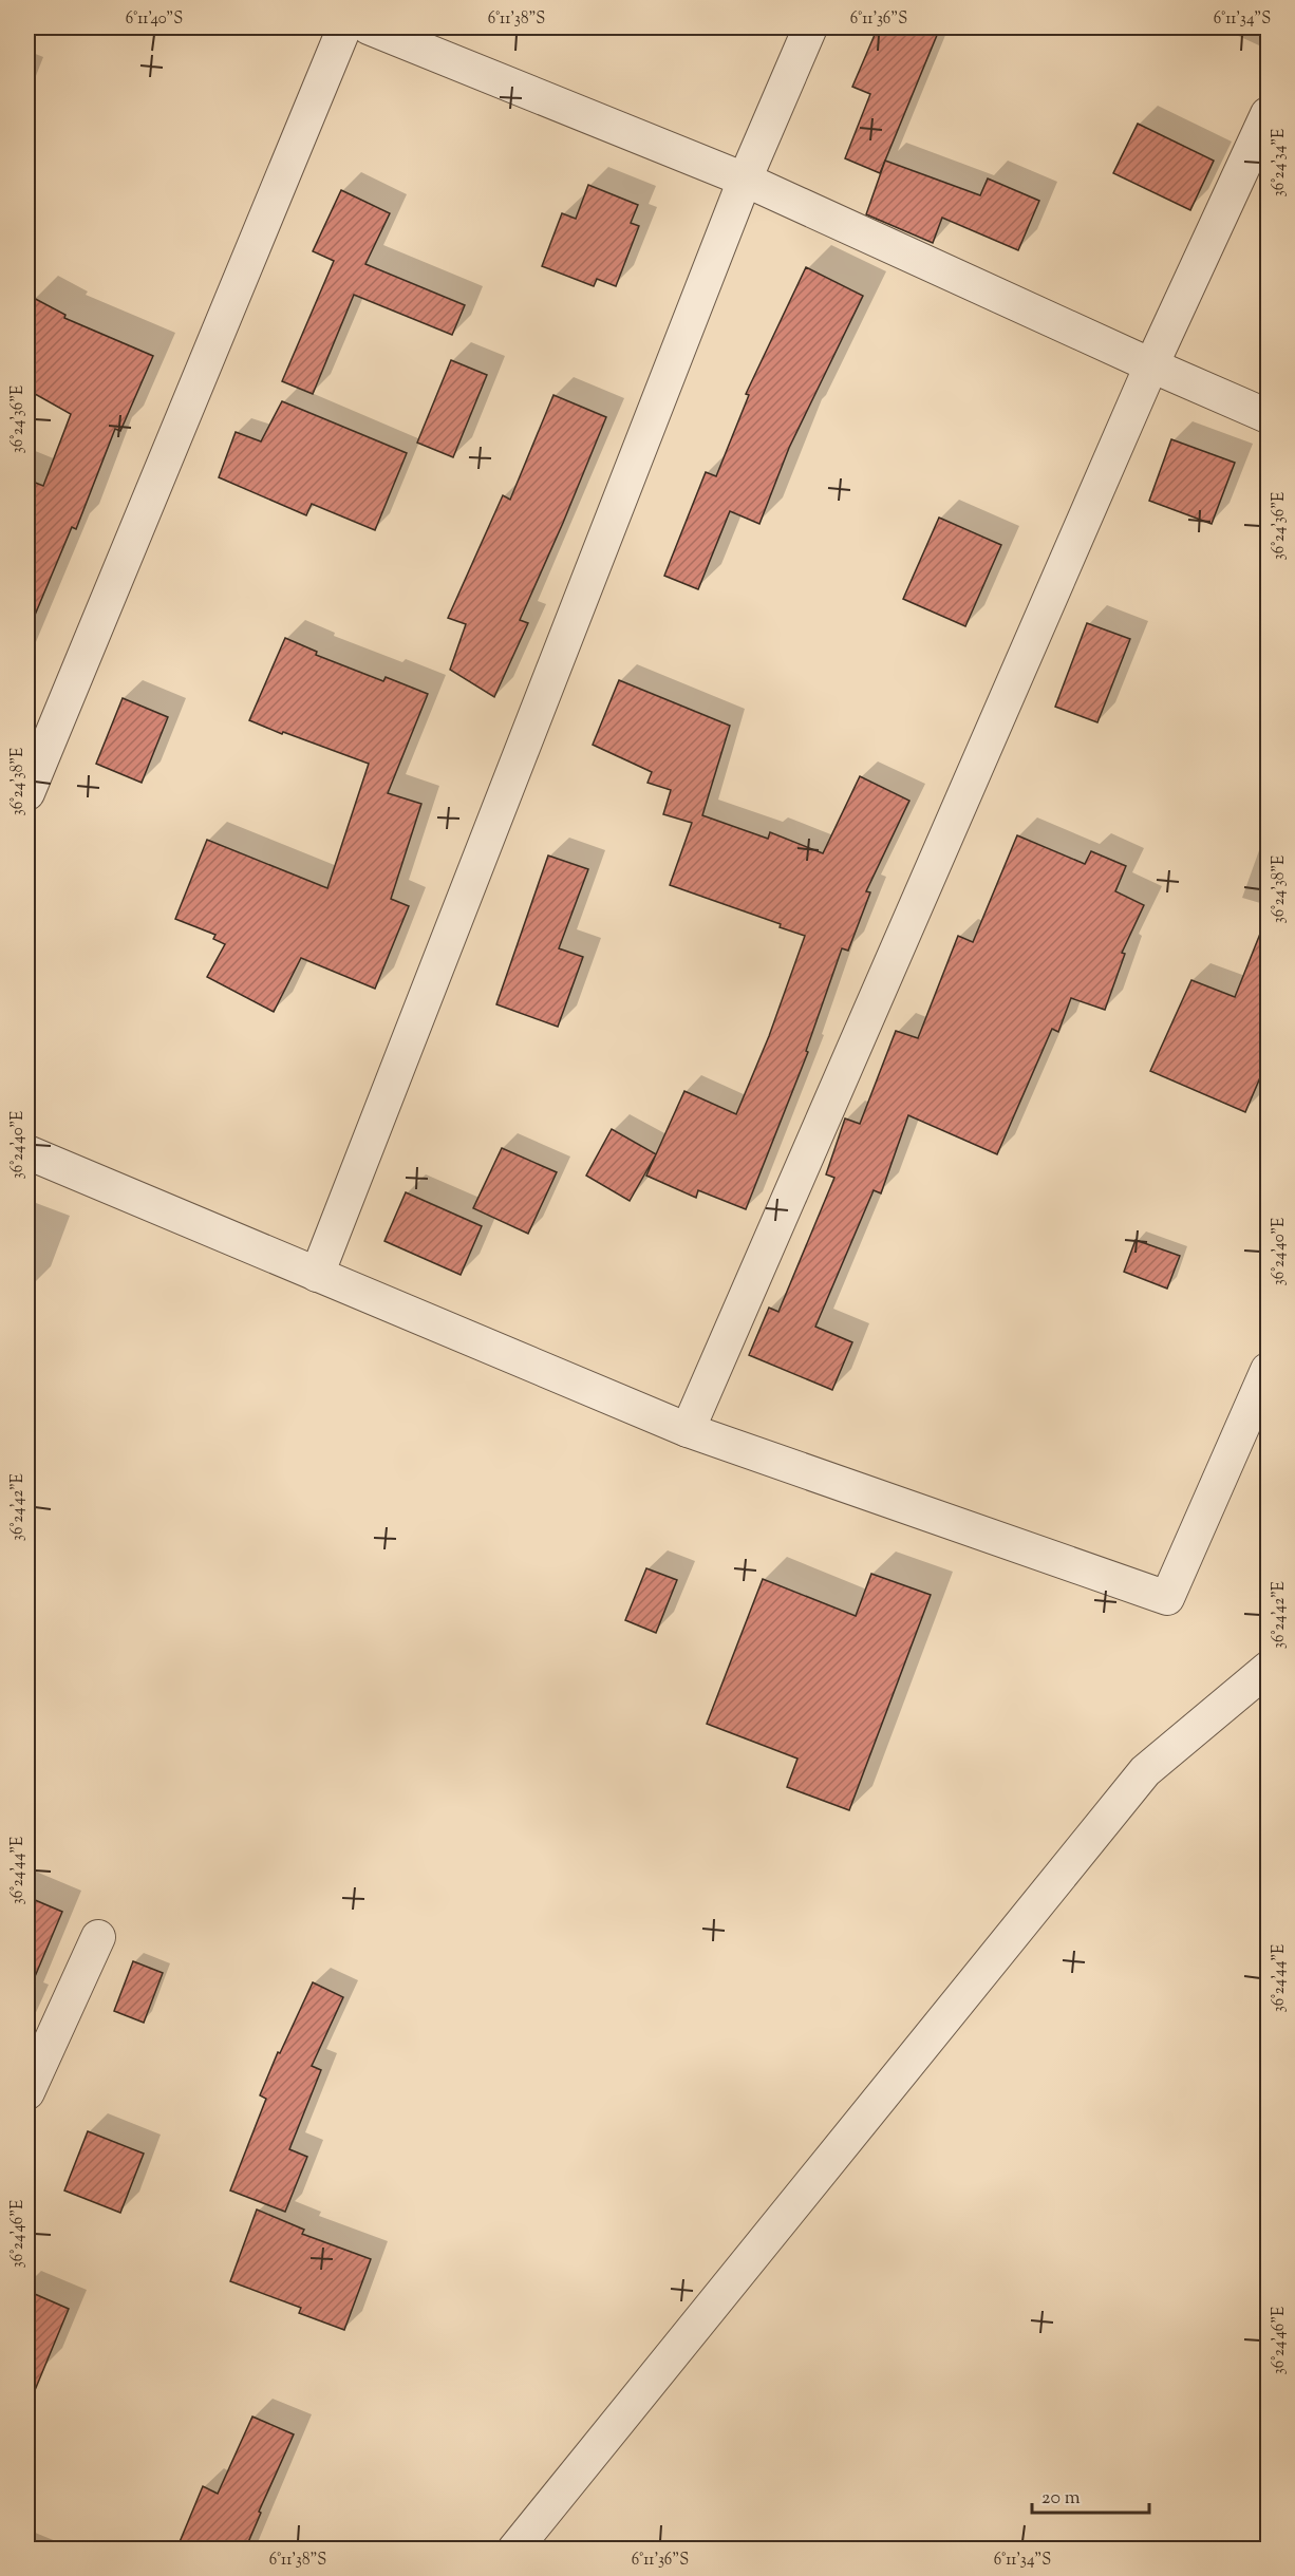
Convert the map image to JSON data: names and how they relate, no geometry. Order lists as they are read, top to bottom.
{
  "scale_bar": "20 m",
  "coordinates": [
    "6°11'40\"S",
    "6°11'38\"S",
    "6°11'36\"S",
    "6°11'34\"S",
    "36°24'34\"E",
    "36°24'36\"E",
    "36°24'38\"E",
    "36°24'40\"E",
    "36°24'42\"E",
    "36°24'44\"E",
    "36°24'46\"E"
  ]
}
